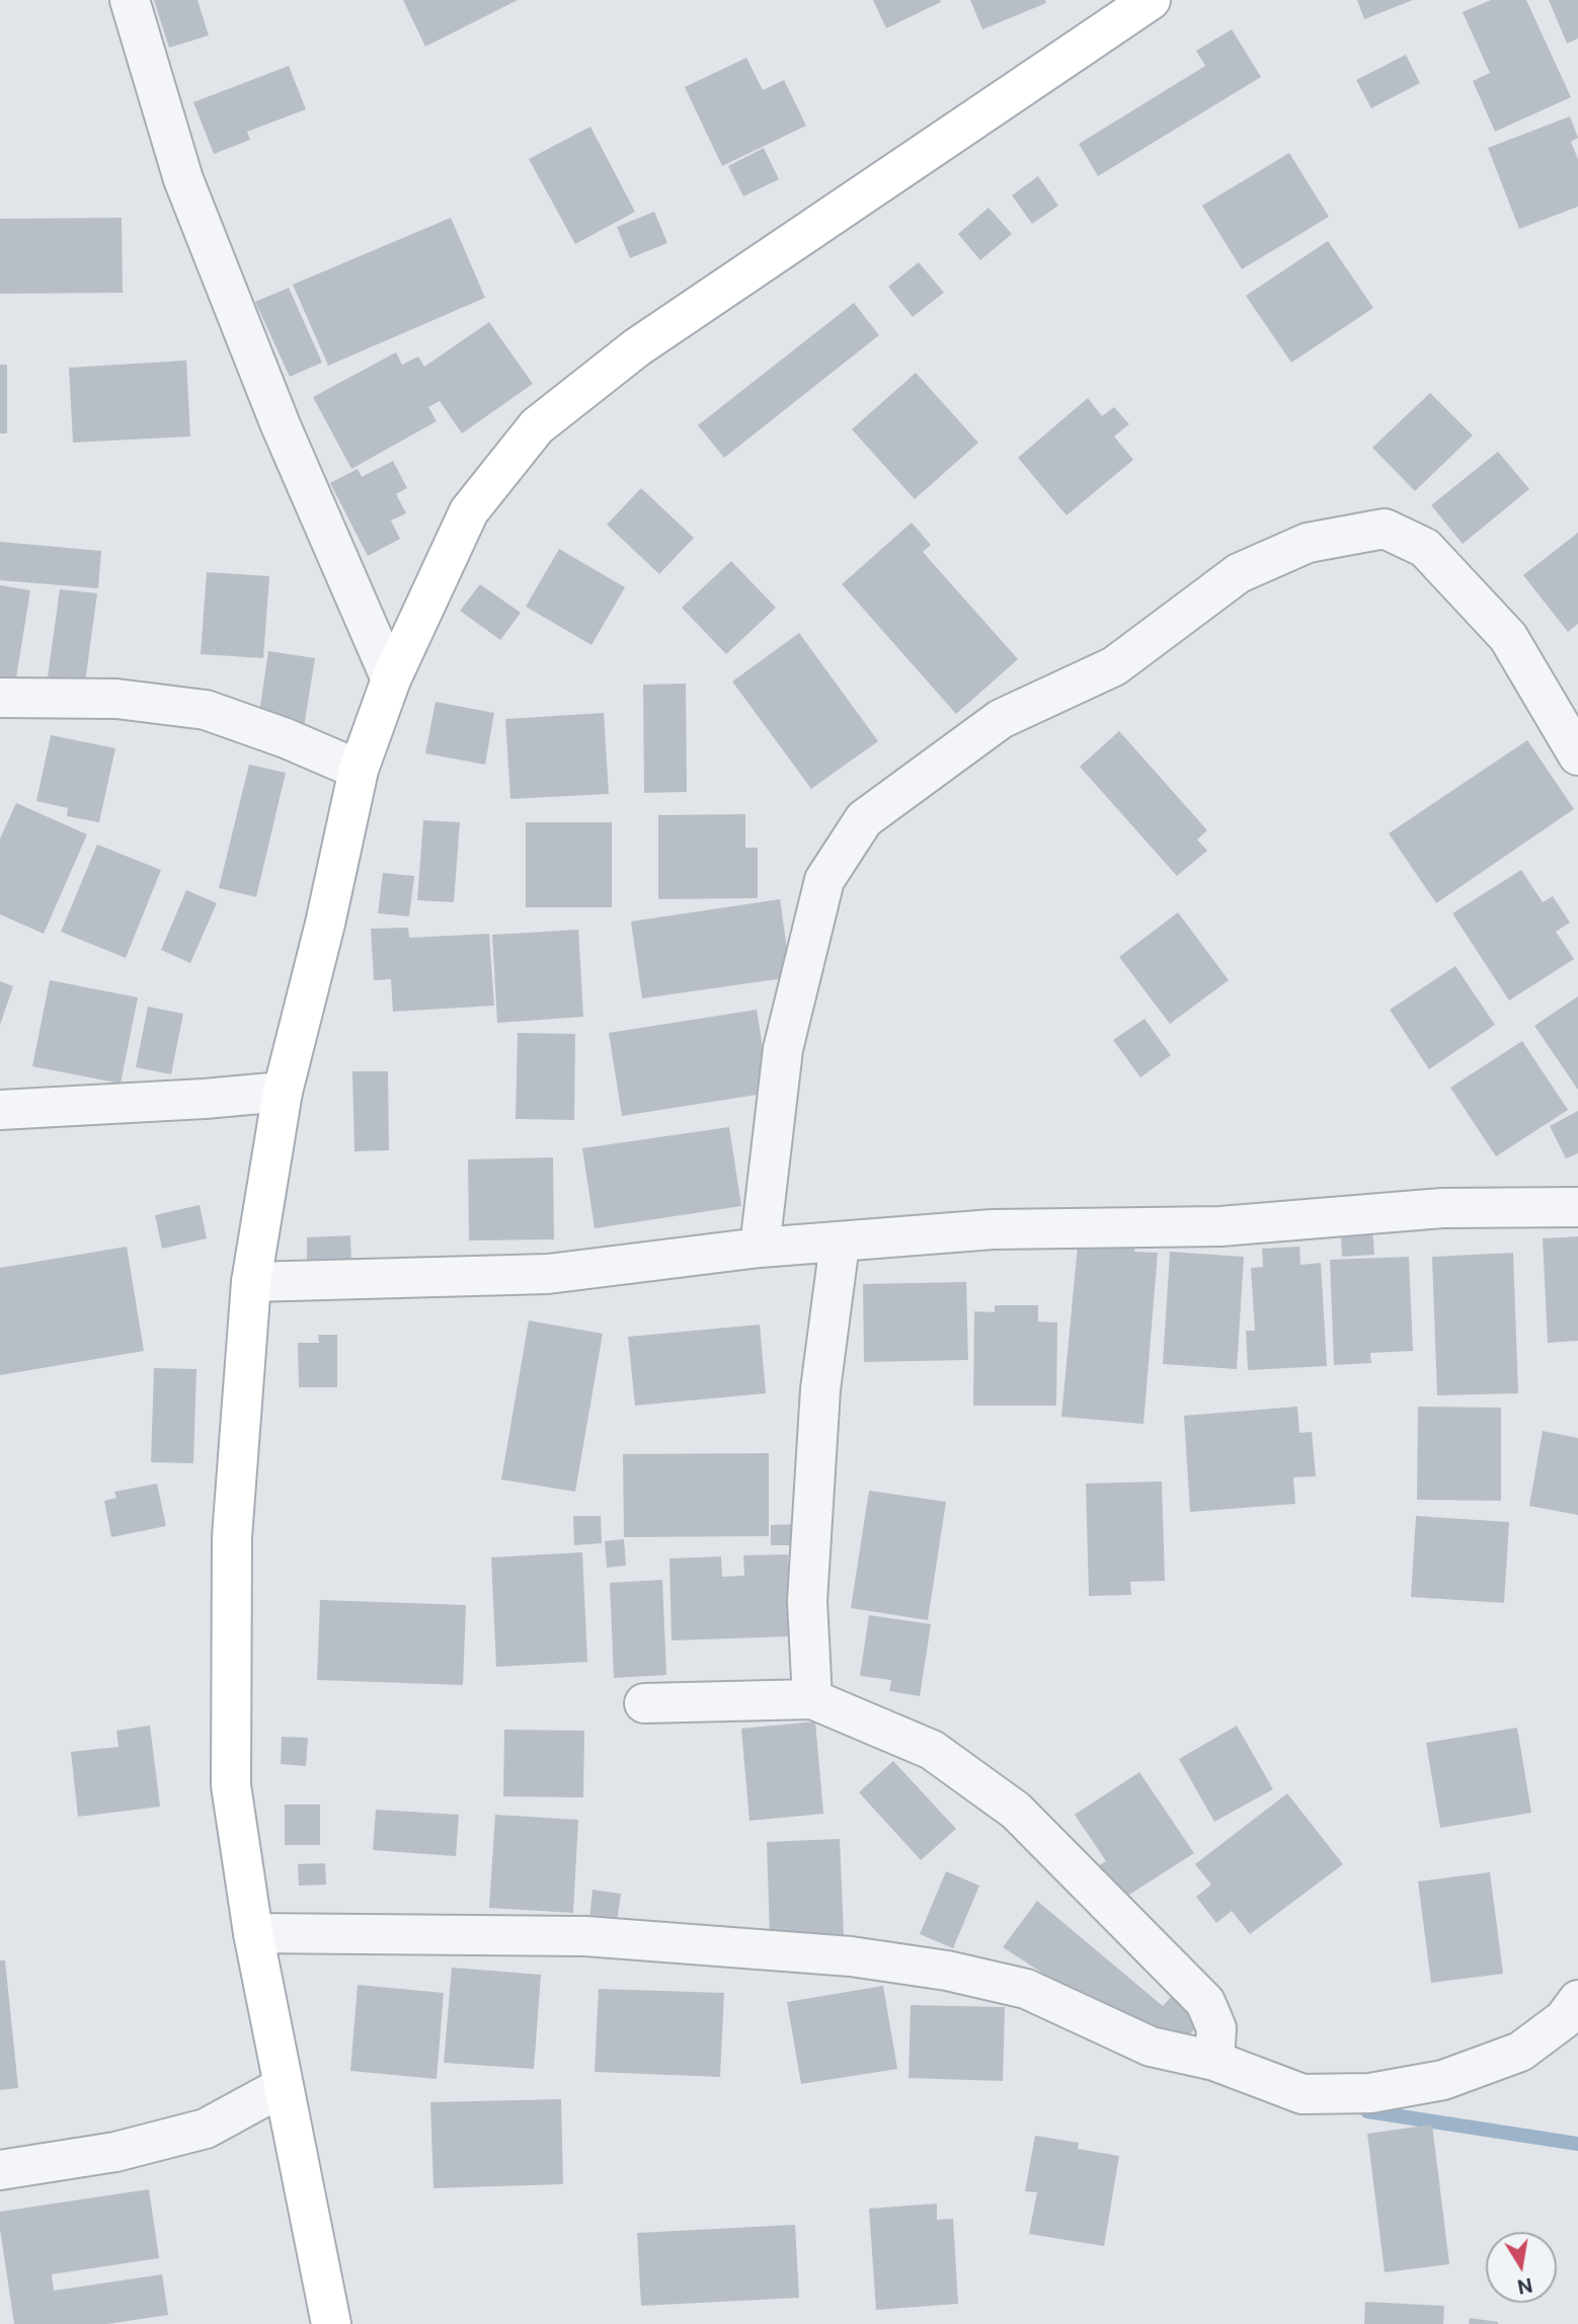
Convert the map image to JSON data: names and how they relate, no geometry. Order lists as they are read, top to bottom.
{
  "north": "bottom"
}
